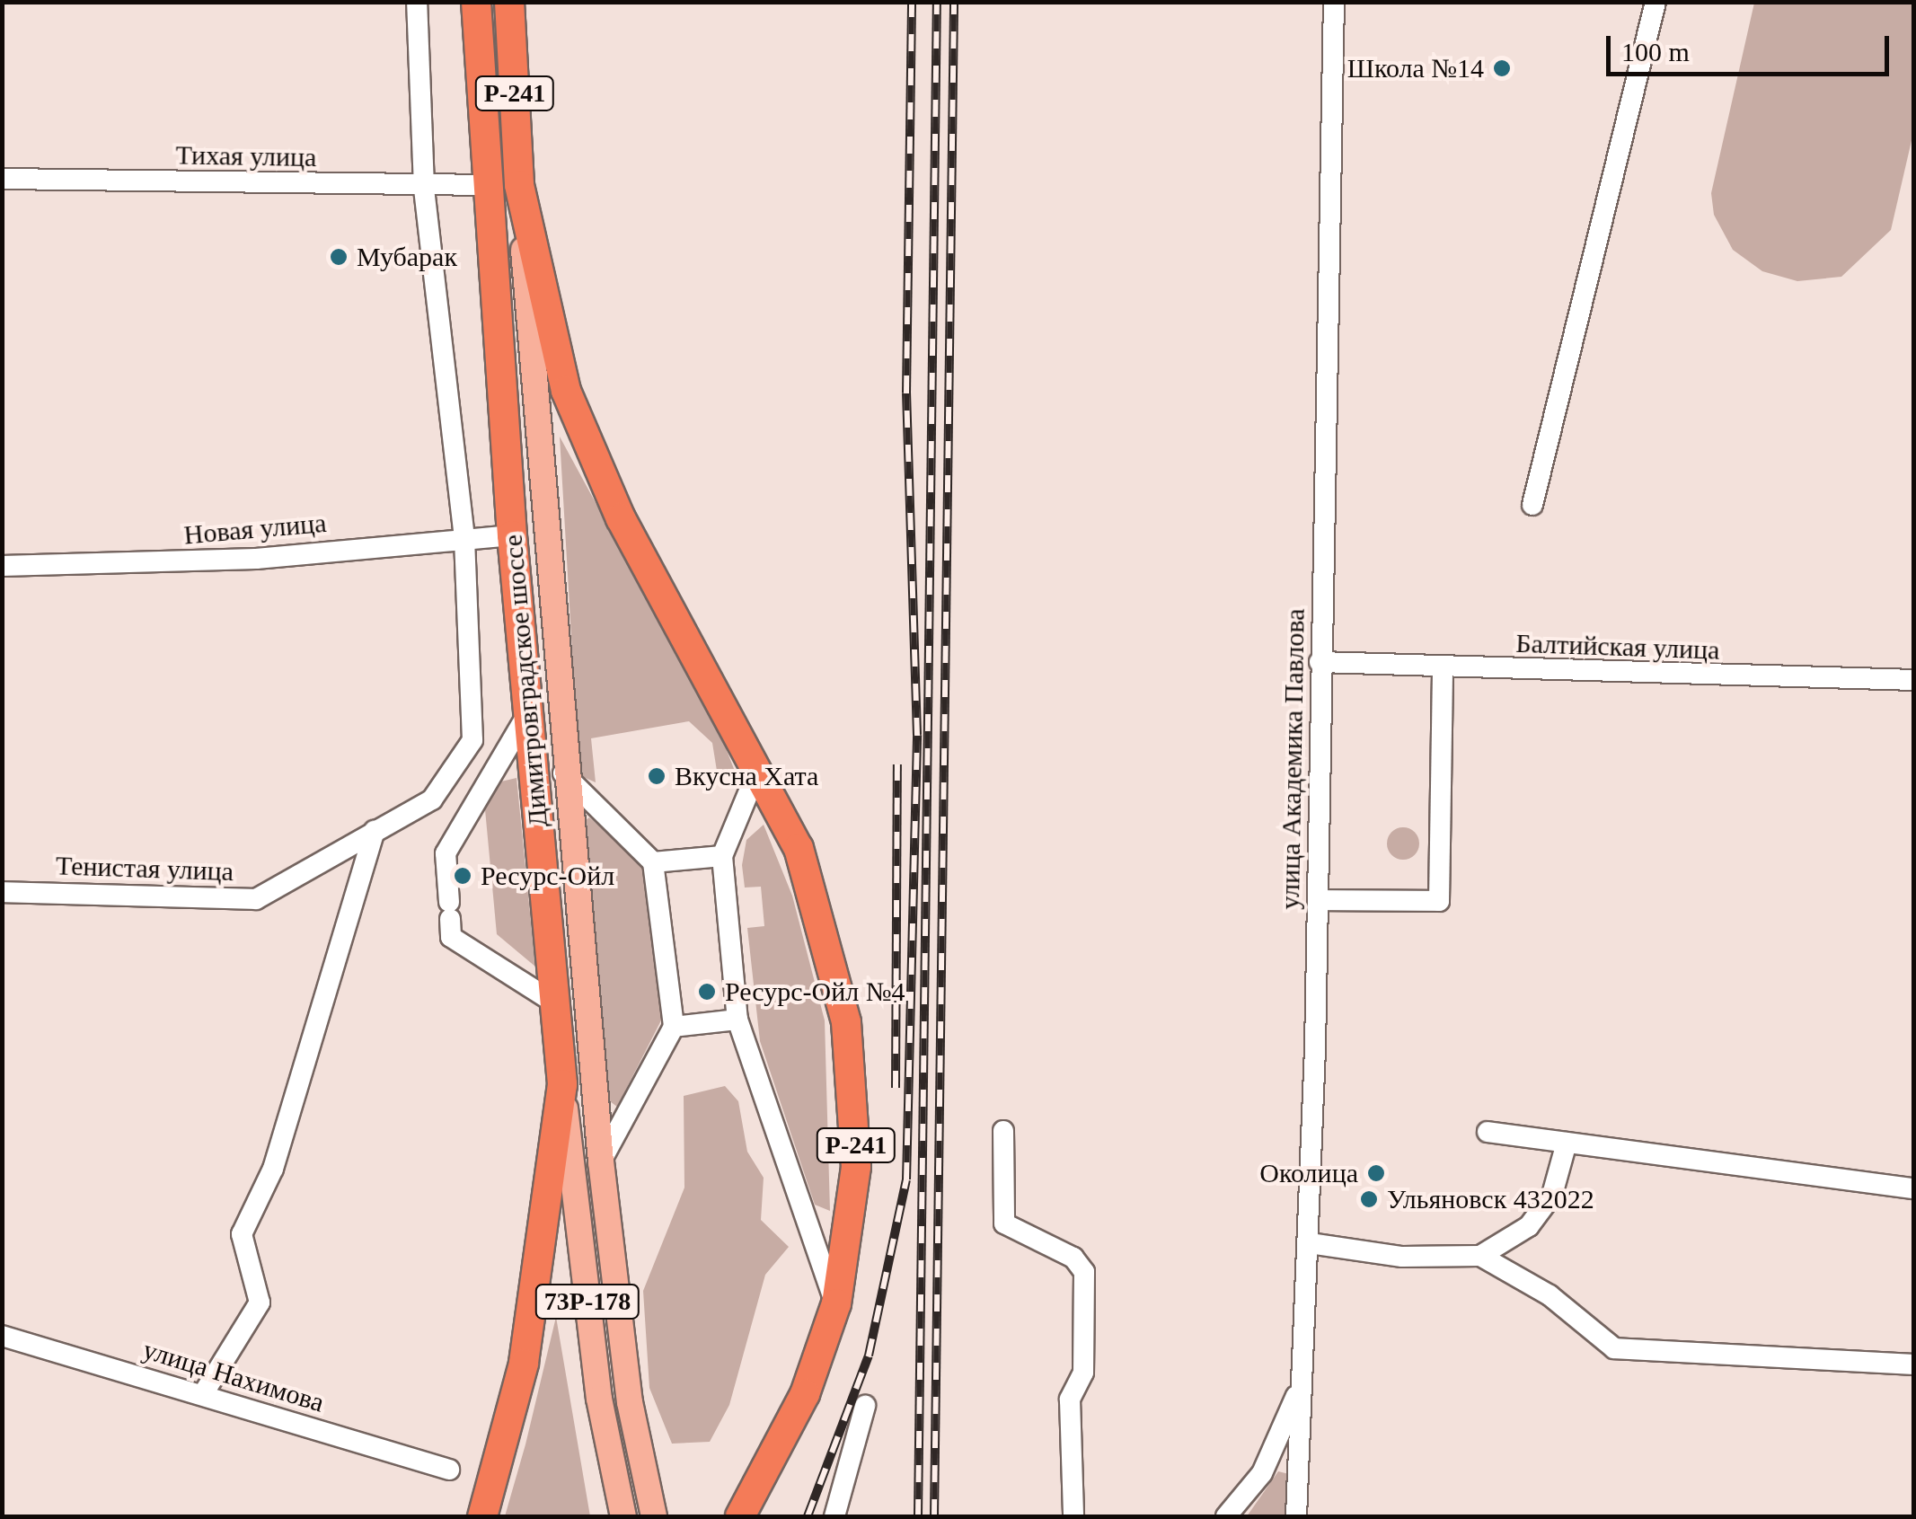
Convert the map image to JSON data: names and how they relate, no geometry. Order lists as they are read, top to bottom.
{
  "streets": {
    "highway": ["Р-241", "Димитровградское шоссе"],
    "main road": ["73Р-178"],
    "street": [
      "Тихая улица",
      "Новая улица",
      "Балтийская улица",
      "улица Академика Павлова",
      "Тенистая улица",
      "улица Нахимова"
    ]
  },
  "crossings": [
    ["Р-241", "Димитровградское шоссе"],
    ["Тихая улица", "Димитровградское шоссе"],
    ["Тихая улица", "Тенистая улица"],
    ["Новая улица", "Димитровградское шоссе"],
    ["Новая улица", "Тенистая улица"],
    ["Балтийская улица", "улица Академика Павлова"]
  ],
  "places": [
    "Школа №14",
    "Мубарак",
    "Вкусна Хата",
    "Ресурс-Ойл",
    "Ресурс-Ойл №4",
    "Околица",
    "Ульяновск 432022"
  ],
  "scale_bar": "100 m"
}
